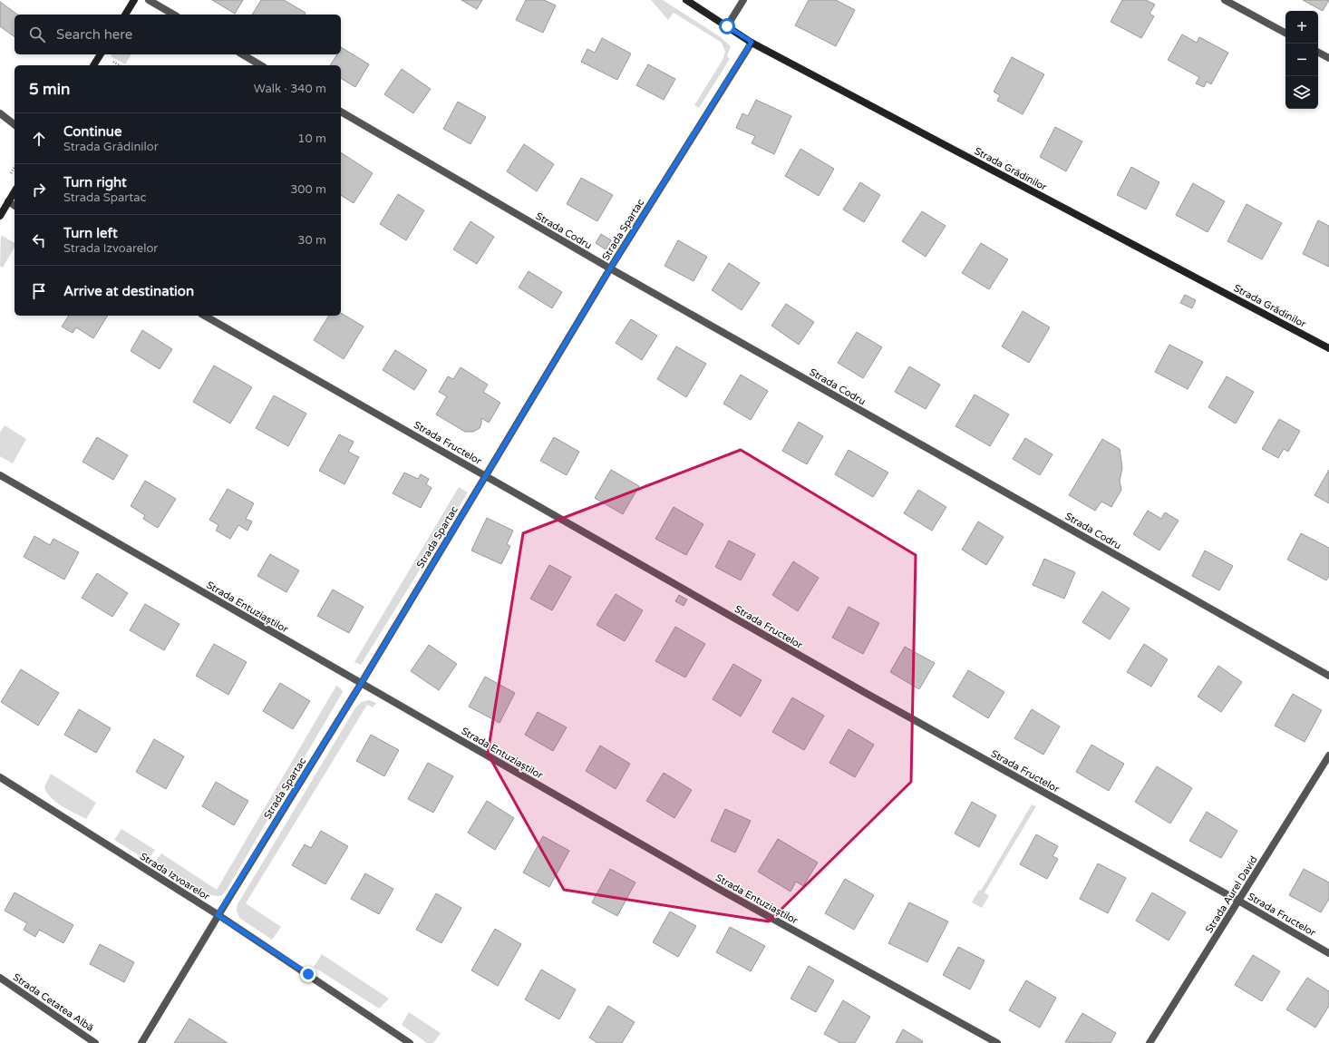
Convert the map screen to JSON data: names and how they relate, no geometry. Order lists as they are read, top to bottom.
{
  "streets": {
    "street": [
      "Strada Grădinilor",
      "Strada Spartac",
      "Strada Codru",
      "Strada Fructelor",
      "Strada Entuziaștilor",
      "Strada Izvoarelor",
      "Strada Aurel David",
      "Strada Cetatea Albă"
    ]
  },
  "crossings": [
    ["Strada Grădinilor", "Strada Spartac"],
    ["Strada Spartac", "Strada Codru"],
    ["Strada Spartac", "Strada Fructelor"],
    ["Strada Spartac", "Strada Entuziaștilor"],
    ["Strada Spartac", "Strada Izvoarelor"],
    ["Strada Fructelor", "Strada Aurel David"]
  ],
  "page": {
    "map_buttons": ["+", "−"],
    "search": "Search here",
    "heading": ["5 min", "Walk · 340 m"],
    "list": [
      ["Continue", "Strada Grădinilor", "10 m"],
      ["Turn right", "Strada Spartac", "300 m"],
      ["Turn left", "Strada Izvoarelor", "30 m"],
      "Arrive at destination"
    ]
  }
}
